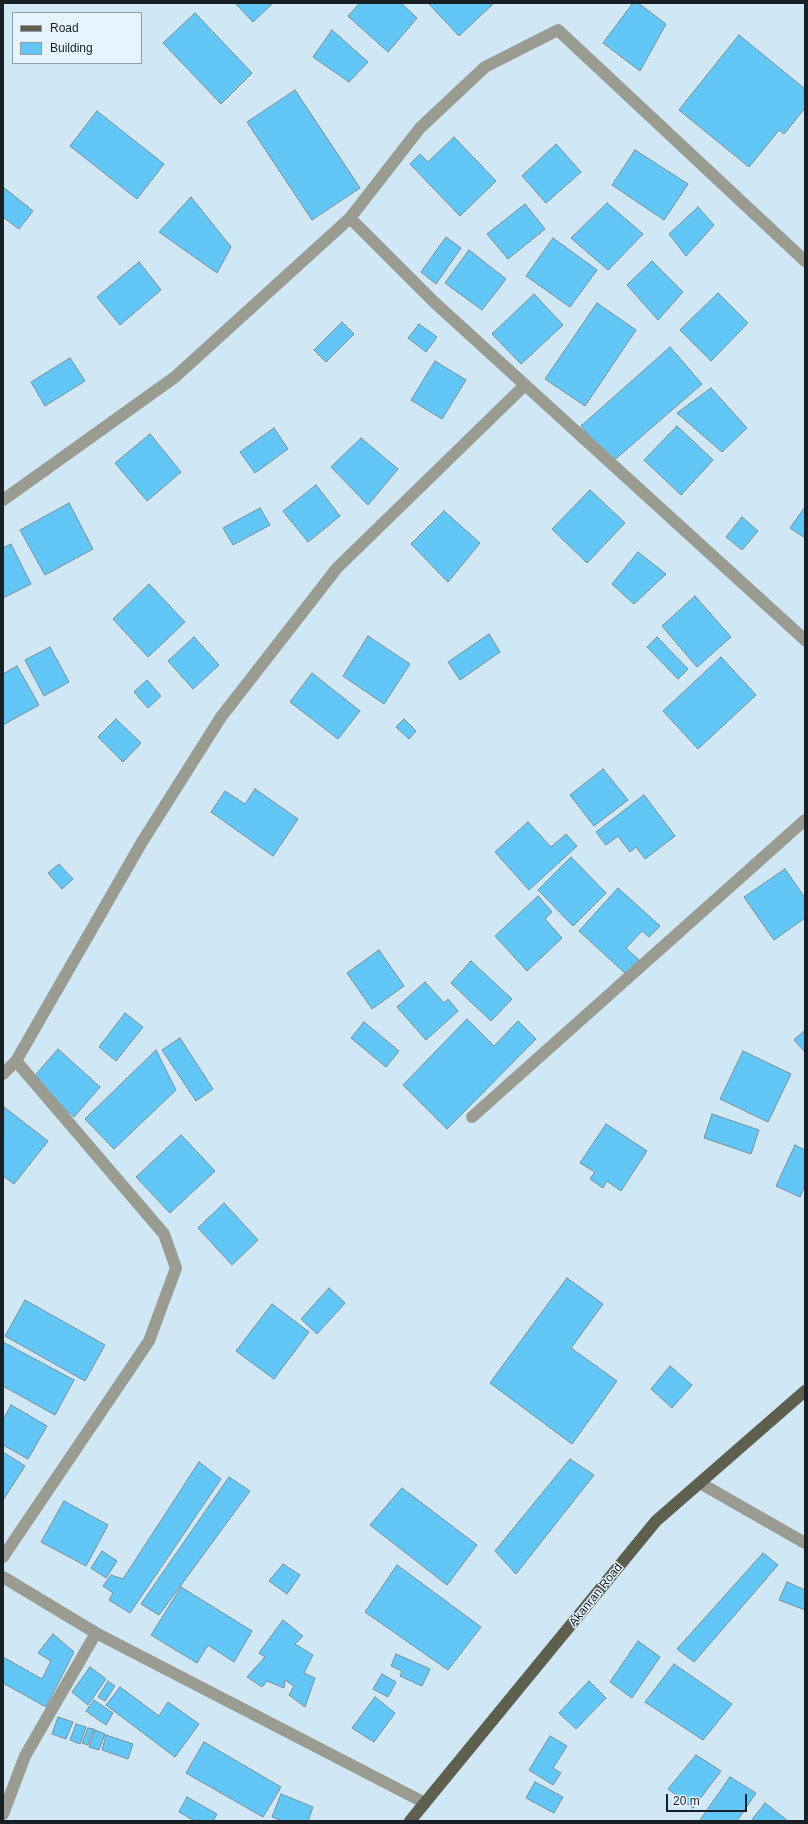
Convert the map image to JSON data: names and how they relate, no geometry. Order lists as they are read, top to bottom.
{
  "streets": {
    "main road": ["Akanran Road"]
  },
  "legend": ["Road", "Building"],
  "scale_bar": "20 m"
}
